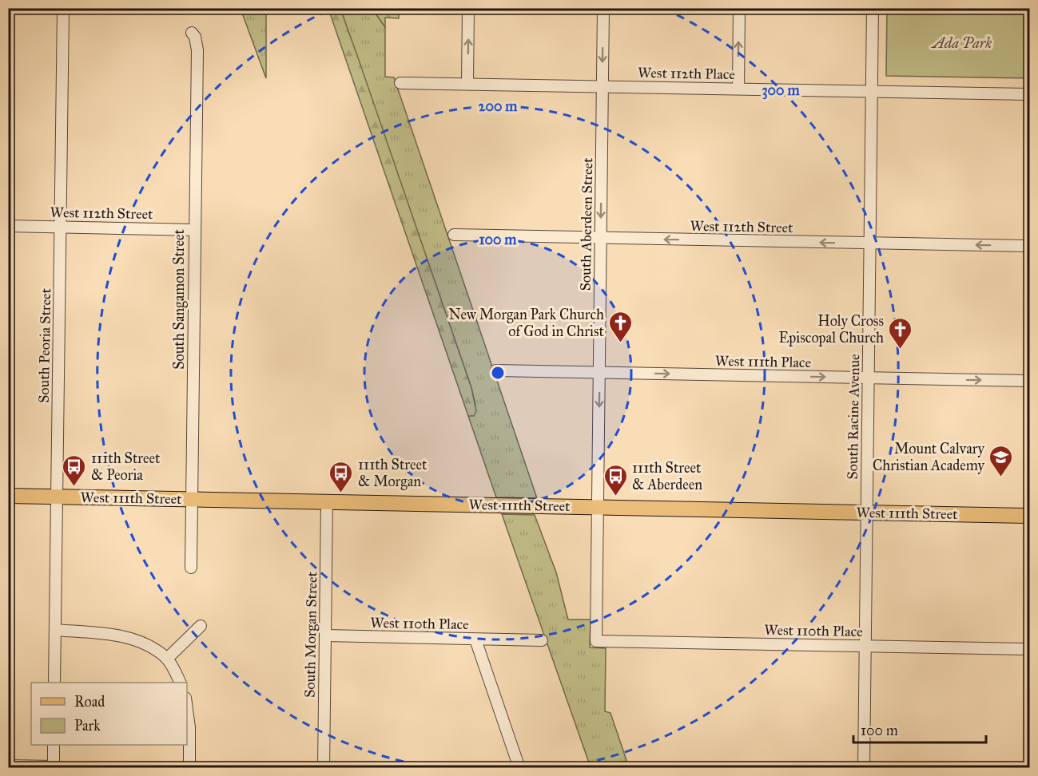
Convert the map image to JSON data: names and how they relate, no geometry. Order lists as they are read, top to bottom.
{
  "streets": {
    "main road": ["West 111th Street"],
    "street": [
      "West 112th Place",
      "West 112th Street",
      "South Aberdeen Street",
      "South Sangamon Street",
      "South Peoria Street",
      "West 111th Place",
      "South Racine Avenue",
      "West 110th Place",
      "South Morgan Street"
    ]
  },
  "crossings": [
    ["West 112th Place", "South Aberdeen Street"],
    ["West 112th Place", "South Racine Avenue"],
    ["West 112th Street", "South Aberdeen Street"],
    ["West 112th Street", "South Sangamon Street"],
    ["West 112th Street", "South Peoria Street"],
    ["West 112th Street", "South Racine Avenue"],
    ["South Aberdeen Street", "West 111th Place"],
    ["South Aberdeen Street", "West 111th Street"],
    ["South Aberdeen Street", "West 110th Place"],
    ["South Sangamon Street", "West 111th Street"],
    ["South Peoria Street", "West 111th Street"],
    ["West 111th Place", "South Racine Avenue"],
    ["South Racine Avenue", "West 111th Street"],
    ["South Racine Avenue", "West 110th Place"],
    ["West 111th Street", "South Morgan Street"],
    ["West 110th Place", "South Morgan Street"]
  ],
  "one_way": ["West 112th Street", "South Aberdeen Street", "West 111th Place"],
  "parks": ["Ada Park"],
  "places": {
    "church": ["New Morgan Park Church of God in Christ", "Holy Cross Episcopal Church"],
    "school or university": ["Mount Calvary Christian Academy"],
    "bus stop": ["111th Street & Peoria", "111th Street & Morgan", "111th Street & Aberdeen"]
  },
  "legend": ["Road", "Park"],
  "scale_bar": "100 m",
  "rings": ["300 m", "200 m", "100 m"]
}
